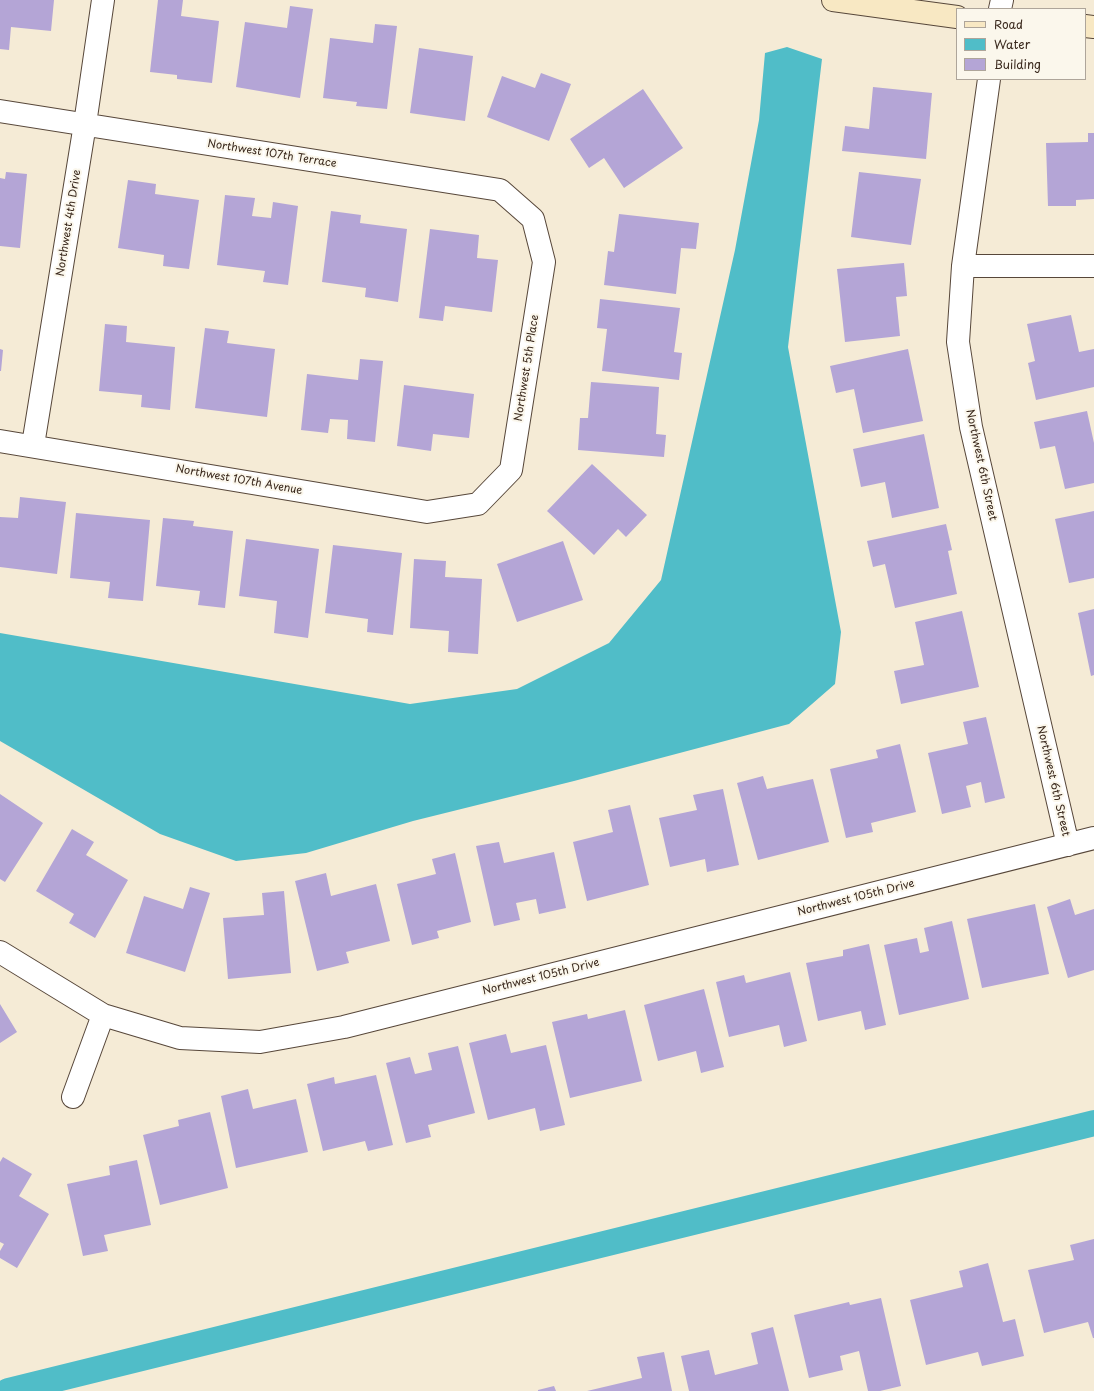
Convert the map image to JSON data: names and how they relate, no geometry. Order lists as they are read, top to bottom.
{
  "streets": {
    "street": [
      "Northwest 107th Terrace",
      "Northwest 4th Drive",
      "Northwest 5th Place",
      "Northwest 6th Street",
      "Northwest 107th Avenue",
      "Northwest 105th Drive"
    ]
  },
  "crossings": [
    ["Northwest 107th Terrace", "Northwest 4th Drive"],
    ["Northwest 107th Terrace", "Northwest 5th Place"],
    ["Northwest 4th Drive", "Northwest 107th Avenue"],
    ["Northwest 5th Place", "Northwest 107th Avenue"],
    ["Northwest 6th Street", "Northwest 105th Drive"]
  ],
  "legend": ["Road", "Water", "Building"]
}
